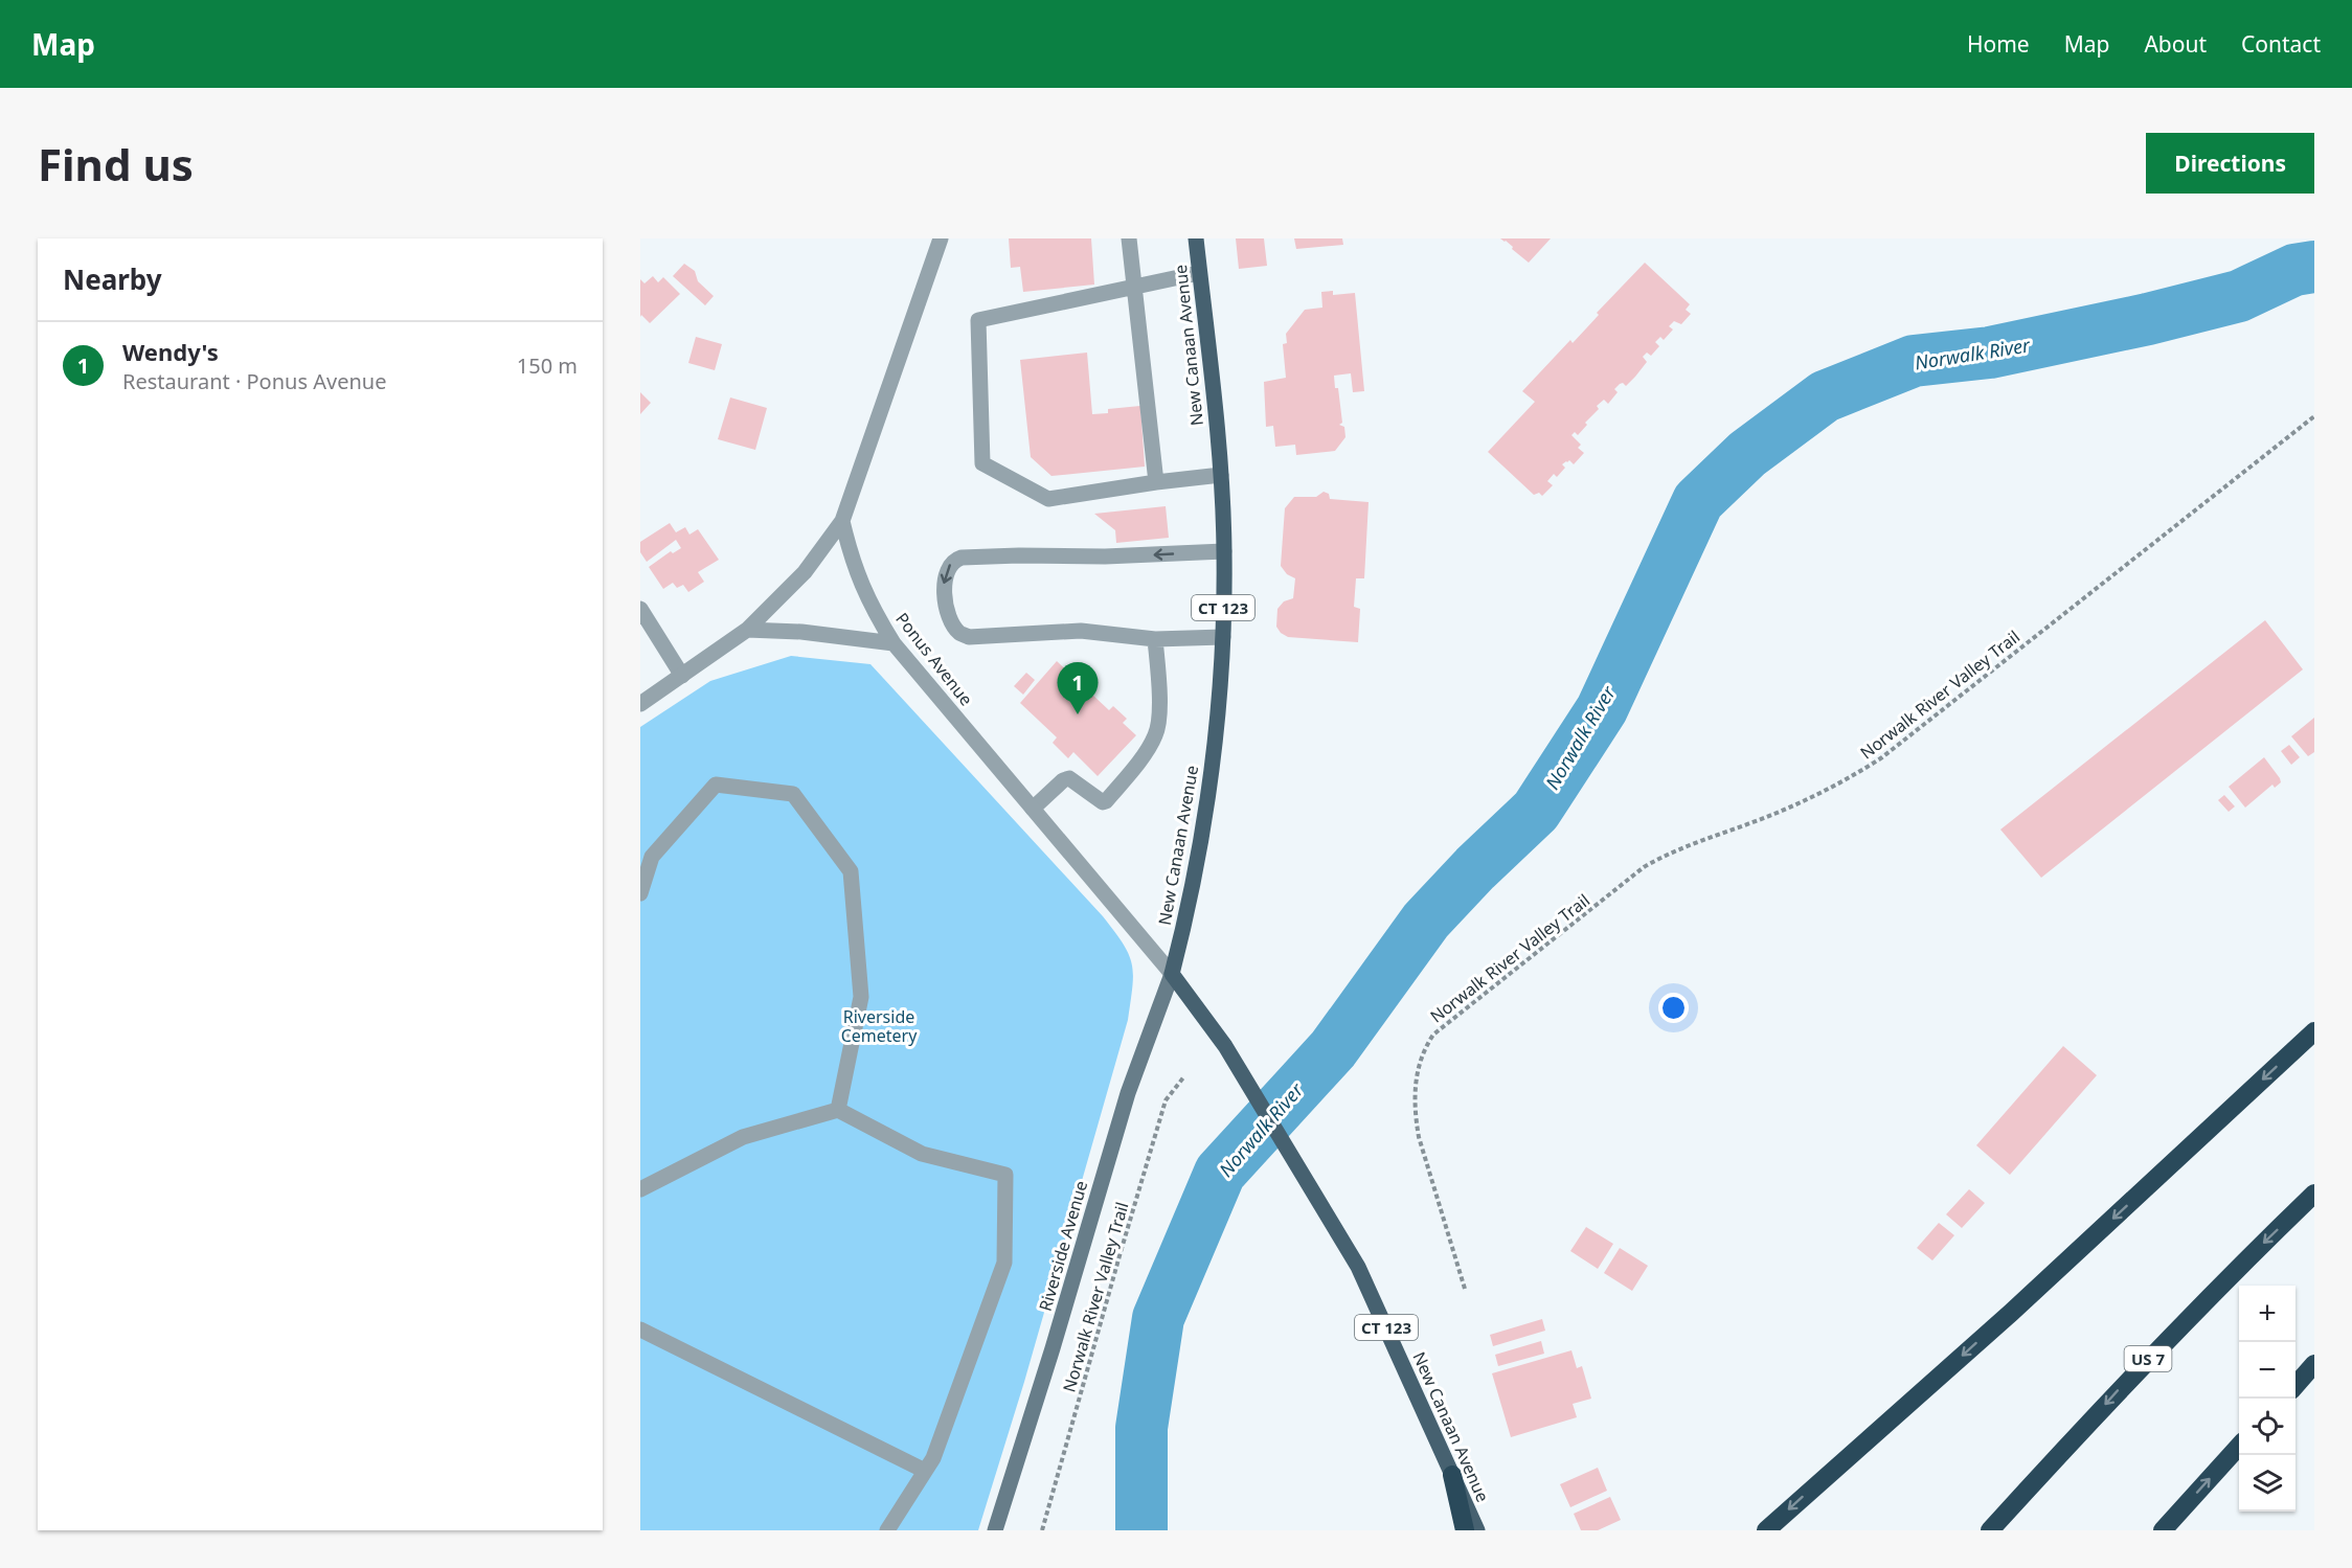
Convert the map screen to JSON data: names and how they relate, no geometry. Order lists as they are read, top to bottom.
{
  "streets": {
    "highway": ["US 7"],
    "main road": ["New Canaan Avenue", "CT 123", "Riverside Avenue"],
    "street": ["Ponus Avenue"],
    "path": ["Norwalk River Valley Trail"]
  },
  "crossings": [
    ["New Canaan Avenue", "Ponus Avenue"],
    ["New Canaan Avenue", "Riverside Avenue"],
    ["Ponus Avenue", "Riverside Avenue"]
  ],
  "water": ["Norwalk River"],
  "parks": ["Riverside Cemetery"],
  "page": {
    "header": "Map",
    "nav": [
      "Home",
      "Map",
      "About",
      "Contact"
    ],
    "buttons": "Directions",
    "title": "Find us",
    "heading": "Nearby",
    "list": [
      {
        "mark": "1",
        "name": "Wendy's",
        "note": "Restaurant · Ponus Avenue",
        "value": "150 m"
      }
    ],
    "pins": "1",
    "map_buttons": ["+", "−"]
  }
}
